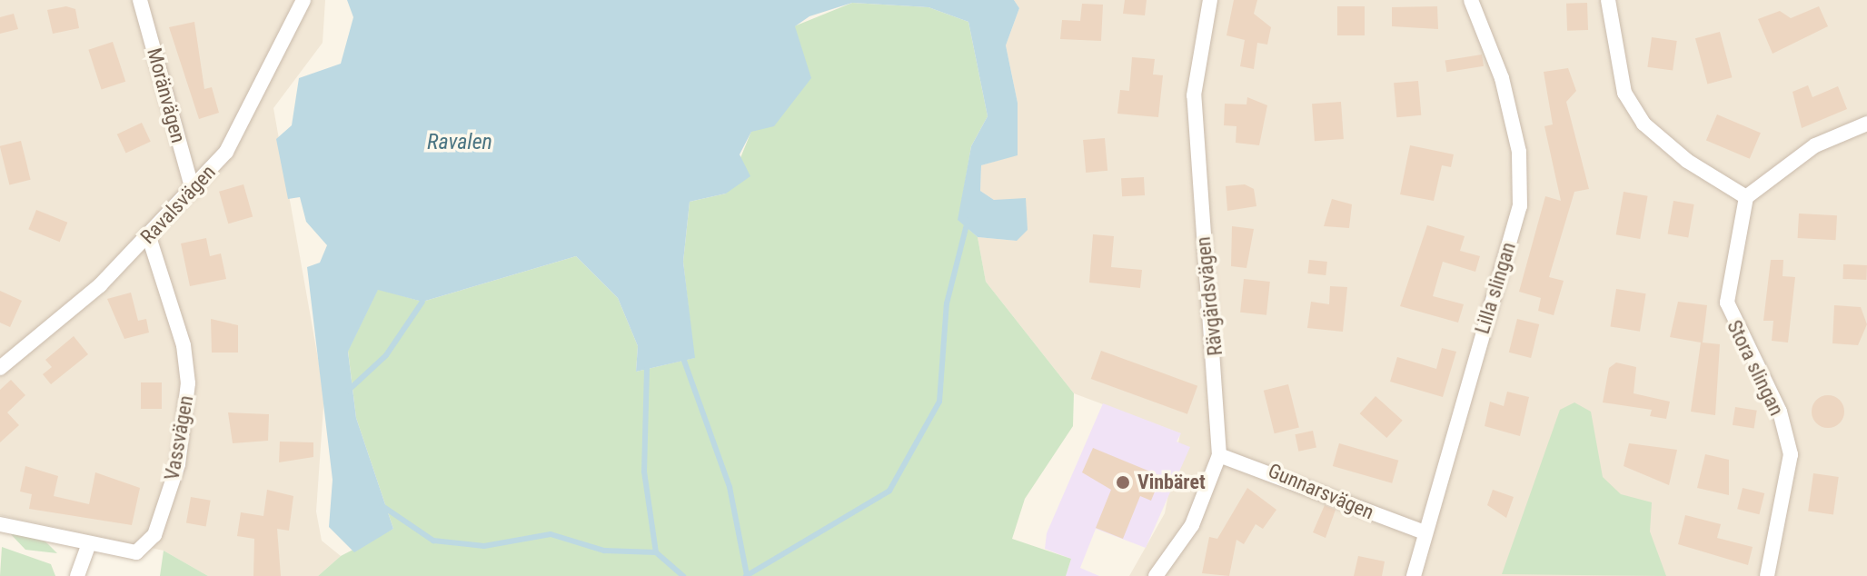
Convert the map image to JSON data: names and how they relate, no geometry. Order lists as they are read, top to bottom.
{
  "streets": {
    "street": [
      "Moränvägen",
      "Ravalsvägen",
      "Lilla slingan",
      "Rävgärdsvägen",
      "Stora slingan",
      "Vassvägen",
      "Gunnarsvägen"
    ]
  },
  "crossings": [
    ["Moränvägen", "Ravalsvägen"],
    ["Ravalsvägen", "Vassvägen"],
    ["Lilla slingan", "Gunnarsvägen"],
    ["Rävgärdsvägen", "Gunnarsvägen"]
  ],
  "water": ["Ravalen"],
  "places": ["Vinbäret"]
}
